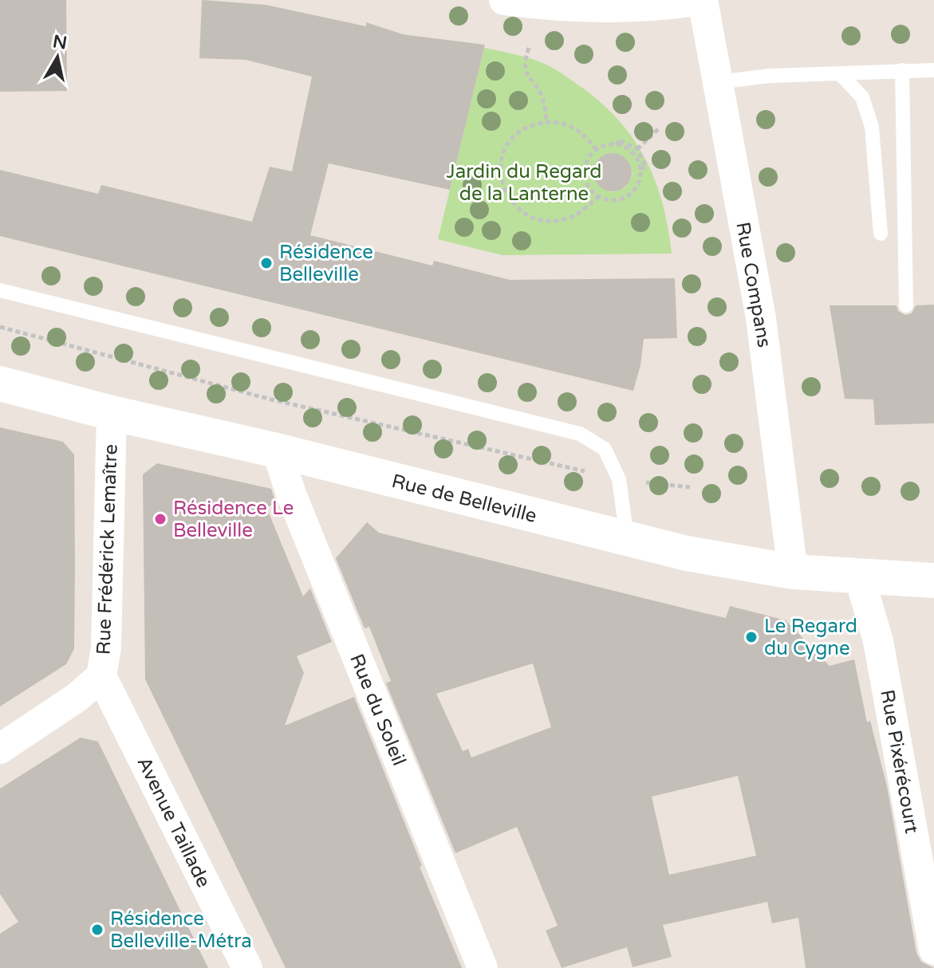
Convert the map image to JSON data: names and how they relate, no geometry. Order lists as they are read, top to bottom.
{
  "streets": {
    "main road": ["Rue de Belleville"],
    "street": [
      "Rue Compans",
      "Rue Frédérick Lemaître",
      "Rue du Soleil",
      "Rue Pixérécourt",
      "Avenue Taillade"
    ]
  },
  "crossings": [
    ["Rue Compans", "Rue de Belleville"],
    ["Rue de Belleville", "Rue Frédérick Lemaître"],
    ["Rue de Belleville", "Rue du Soleil"],
    ["Rue de Belleville", "Rue Pixérécourt"],
    ["Rue Frédérick Lemaître", "Avenue Taillade"]
  ],
  "parks": ["Jardin du Regard de la Lanterne"],
  "places": [
    "Résidence Belleville",
    "Résidence Le Belleville",
    "Le Regard du Cygne",
    "Résidence Belleville-Métra"
  ],
  "north": "top"
}
